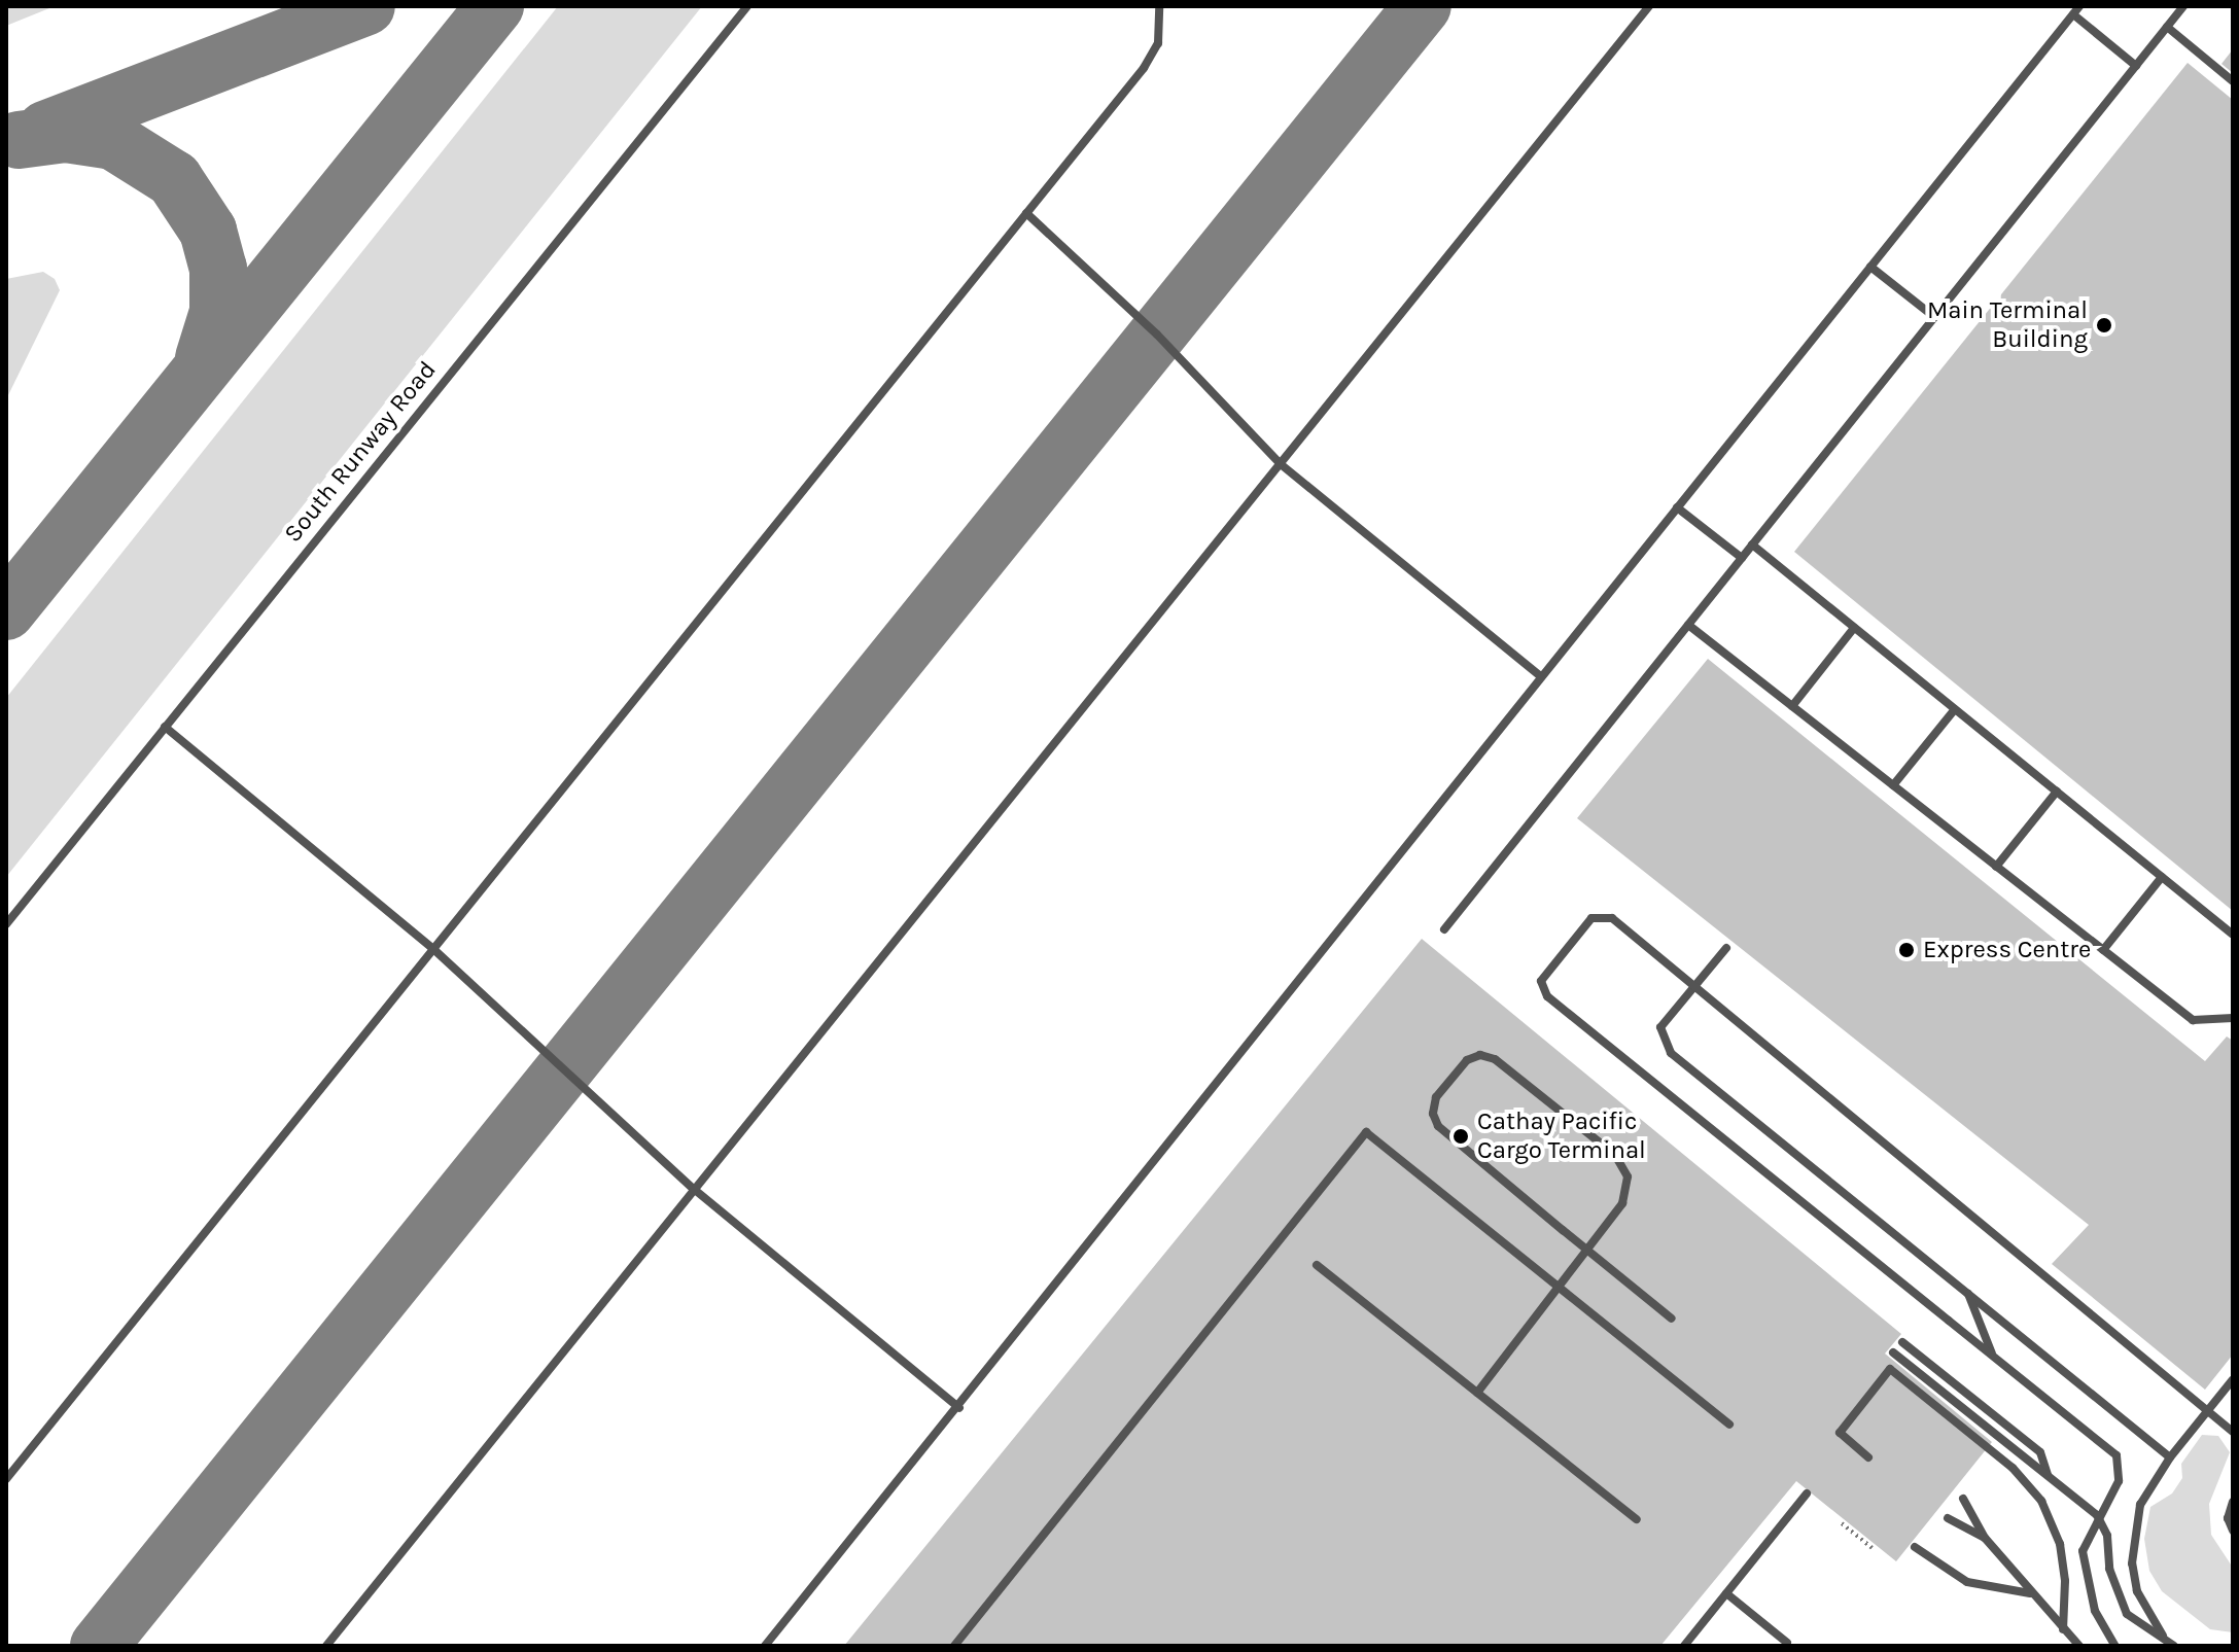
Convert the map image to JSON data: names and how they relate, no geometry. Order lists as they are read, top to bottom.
{
  "streets": {
    "lane": ["South Runway Road"]
  },
  "places": ["Main Terminal Building", "Express Centre", "Cathay Pacific Cargo Terminal"]
}
